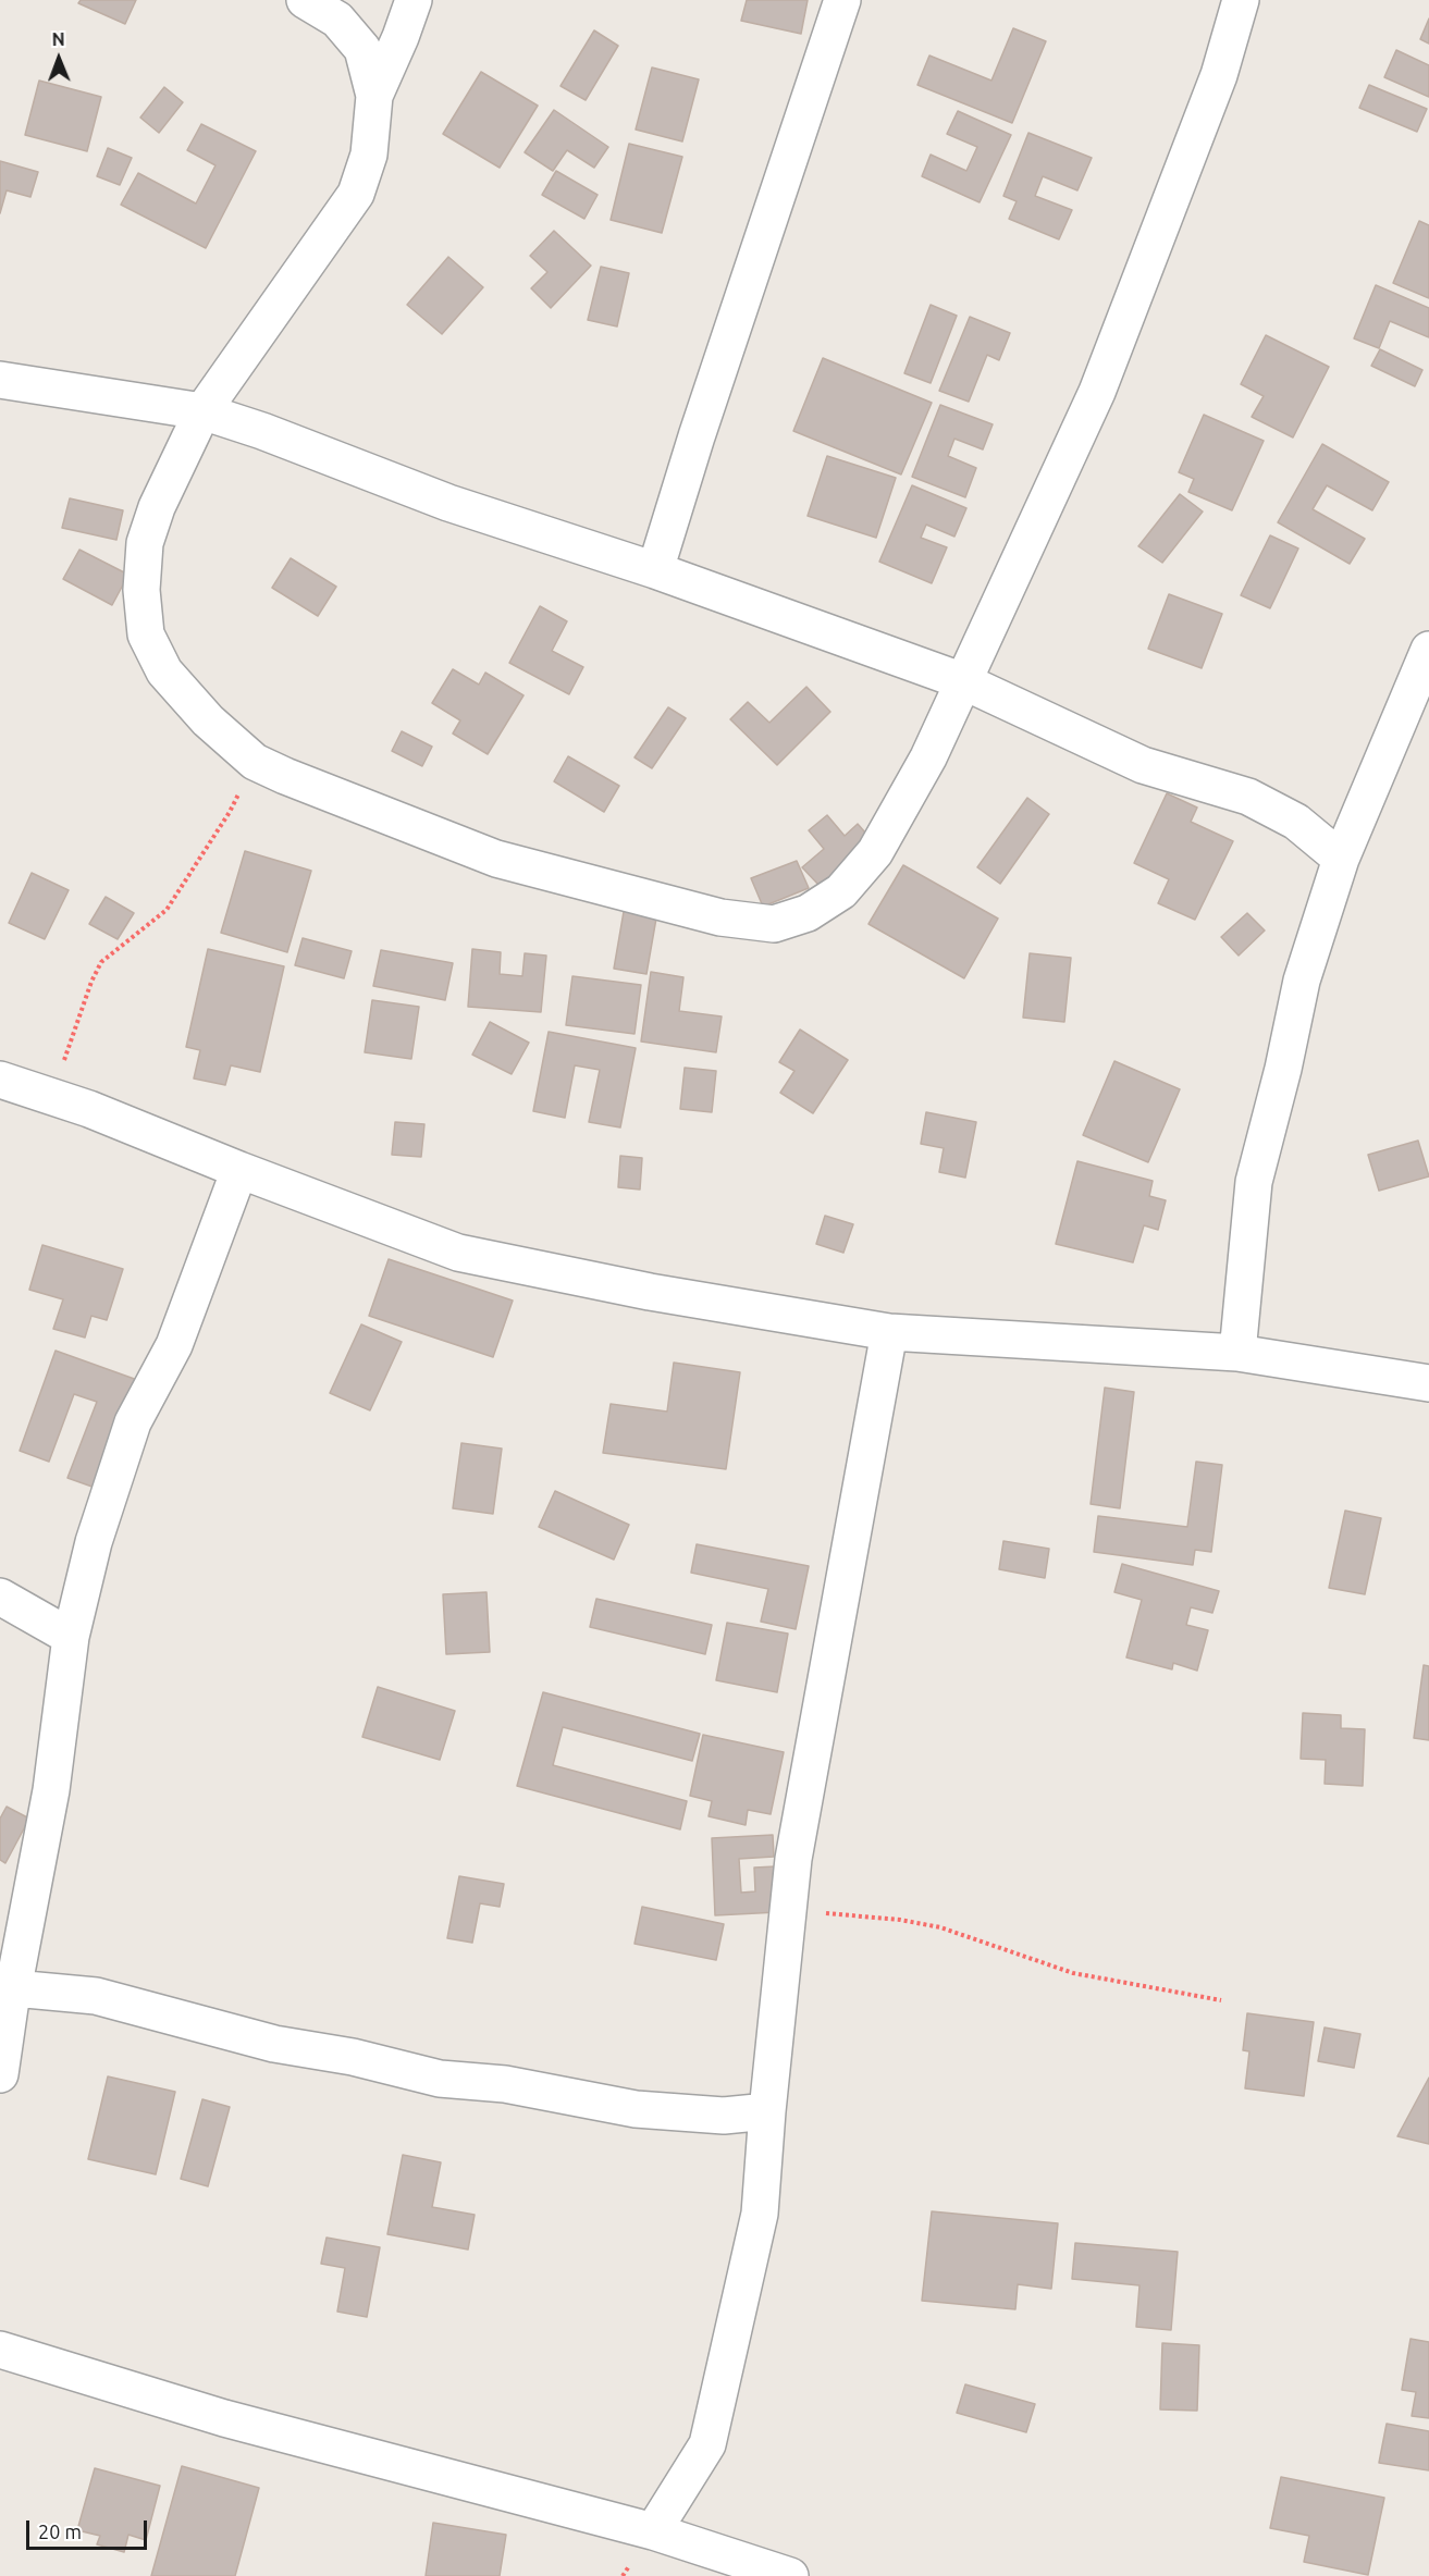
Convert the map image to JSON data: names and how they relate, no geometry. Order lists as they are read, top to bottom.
{
  "scale_bar": "20 m",
  "north": "top"
}
